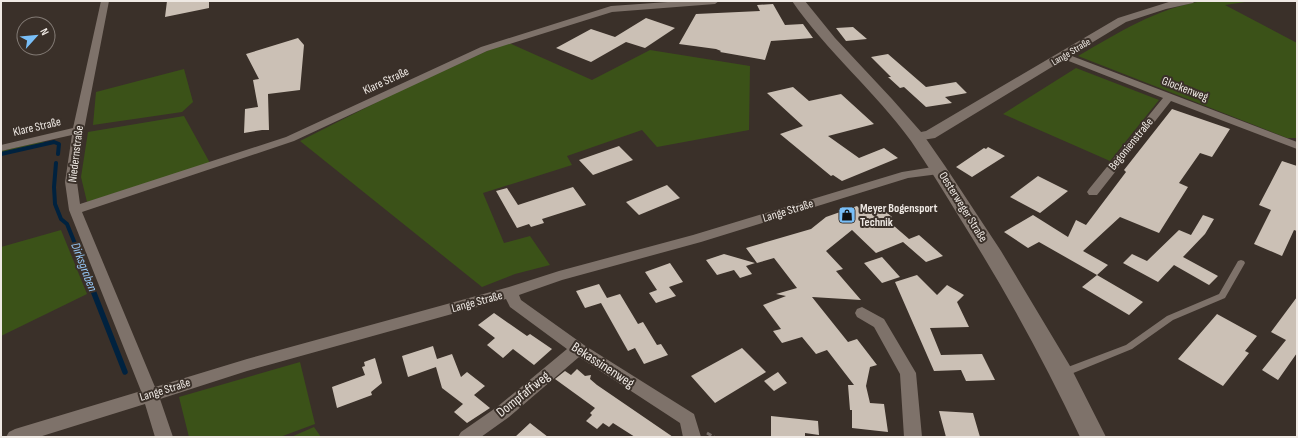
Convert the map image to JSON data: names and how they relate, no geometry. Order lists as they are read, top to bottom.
{
  "streets": {
    "main road": ["Oesterweger Straße"],
    "street": [
      "Lange Straße",
      "Klare Straße",
      "Glockenweg",
      "Begonienstraße",
      "Niedernstraße",
      "Bekassinenweg",
      "Dompfaffweg"
    ]
  },
  "crossings": [
    ["Lange Straße", "Glockenweg"],
    ["Lange Straße", "Niedernstraße"],
    ["Lange Straße", "Oesterweger Straße"],
    ["Lange Straße", "Bekassinenweg"],
    ["Klare Straße", "Niedernstraße"],
    ["Glockenweg", "Begonienstraße"],
    ["Bekassinenweg", "Dompfaffweg"]
  ],
  "water": ["Dirksgraben"],
  "places": {
    "shop": ["Meyer Bogensport Technik"]
  },
  "north": "top right"
}
